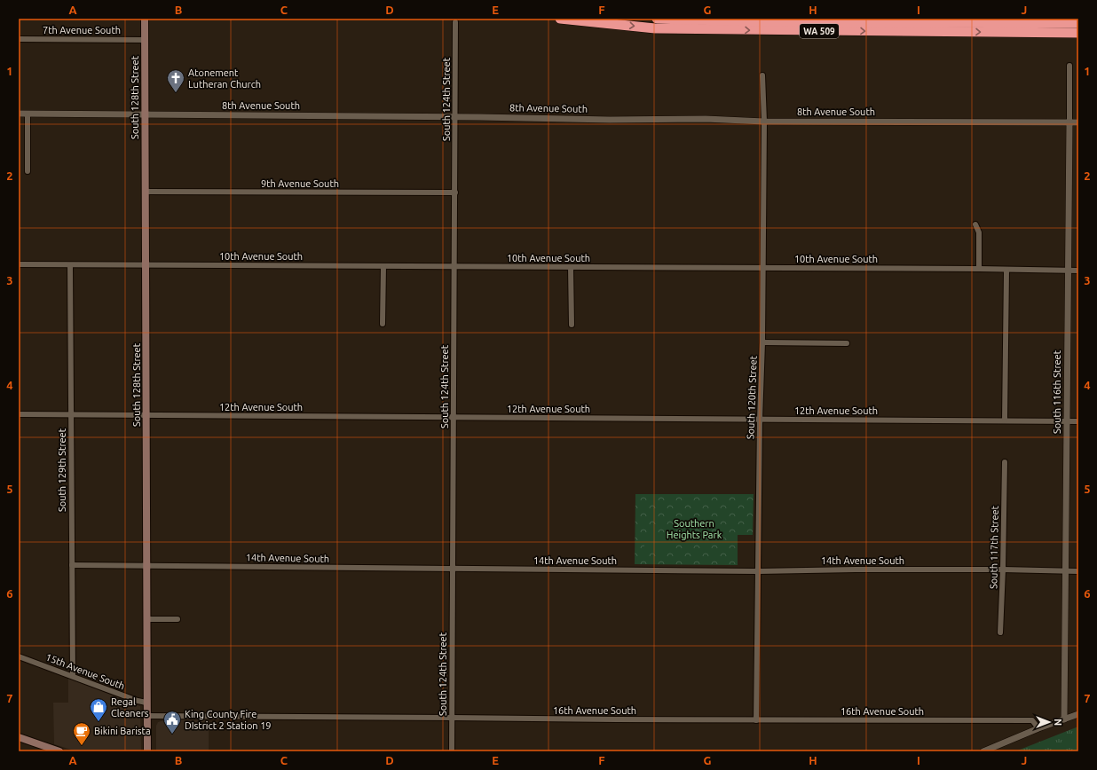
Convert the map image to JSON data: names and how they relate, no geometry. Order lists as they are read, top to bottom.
{
  "streets": {
    "highway": ["WA 509"],
    "main road": ["South 128th Street"],
    "street": [
      "7th Avenue South",
      "South 124th Street",
      "8th Avenue South",
      "9th Avenue South",
      "10th Avenue South",
      "South 116th Street",
      "South 120th Street",
      "12th Avenue South",
      "South 129th Street",
      "South 117th Street",
      "14th Avenue South",
      "15th Avenue South",
      "16th Avenue South"
    ]
  },
  "crossings": [
    ["7th Avenue South", "South 128th Street"],
    ["South 128th Street", "8th Avenue South"],
    ["South 128th Street", "9th Avenue South"],
    ["South 128th Street", "10th Avenue South"],
    ["South 128th Street", "12th Avenue South"],
    ["South 128th Street", "14th Avenue South"],
    ["South 128th Street", "15th Avenue South"],
    ["South 128th Street", "16th Avenue South"],
    ["South 124th Street", "8th Avenue South"],
    ["South 124th Street", "9th Avenue South"],
    ["South 124th Street", "10th Avenue South"],
    ["South 124th Street", "12th Avenue South"],
    ["South 124th Street", "14th Avenue South"],
    ["South 124th Street", "16th Avenue South"],
    ["8th Avenue South", "South 116th Street"],
    ["8th Avenue South", "South 120th Street"],
    ["10th Avenue South", "South 116th Street"],
    ["10th Avenue South", "South 120th Street"],
    ["10th Avenue South", "South 129th Street"],
    ["South 116th Street", "12th Avenue South"],
    ["South 116th Street", "14th Avenue South"],
    ["South 120th Street", "12th Avenue South"],
    ["South 120th Street", "14th Avenue South"],
    ["South 120th Street", "16th Avenue South"],
    ["12th Avenue South", "South 129th Street"],
    ["South 129th Street", "14th Avenue South"],
    ["South 129th Street", "15th Avenue South"],
    ["South 117th Street", "14th Avenue South"]
  ],
  "parks": ["Southern Heights Park"],
  "places": {
    "church": ["Atonement Lutheran Church"],
    "shop": ["Regal Cleaners"],
    "public building": ["King County Fire DIstrict 2 Station 19"],
    "cafe": ["Bikini Barista"]
  },
  "north": "right",
  "grid": {
    "columns": [
      "A",
      "B",
      "C",
      "D",
      "E",
      "F",
      "G",
      "H",
      "I",
      "J"
    ],
    "rows": [
      "1",
      "2",
      "3",
      "4",
      "5",
      "6",
      "7"
    ]
  }
}
